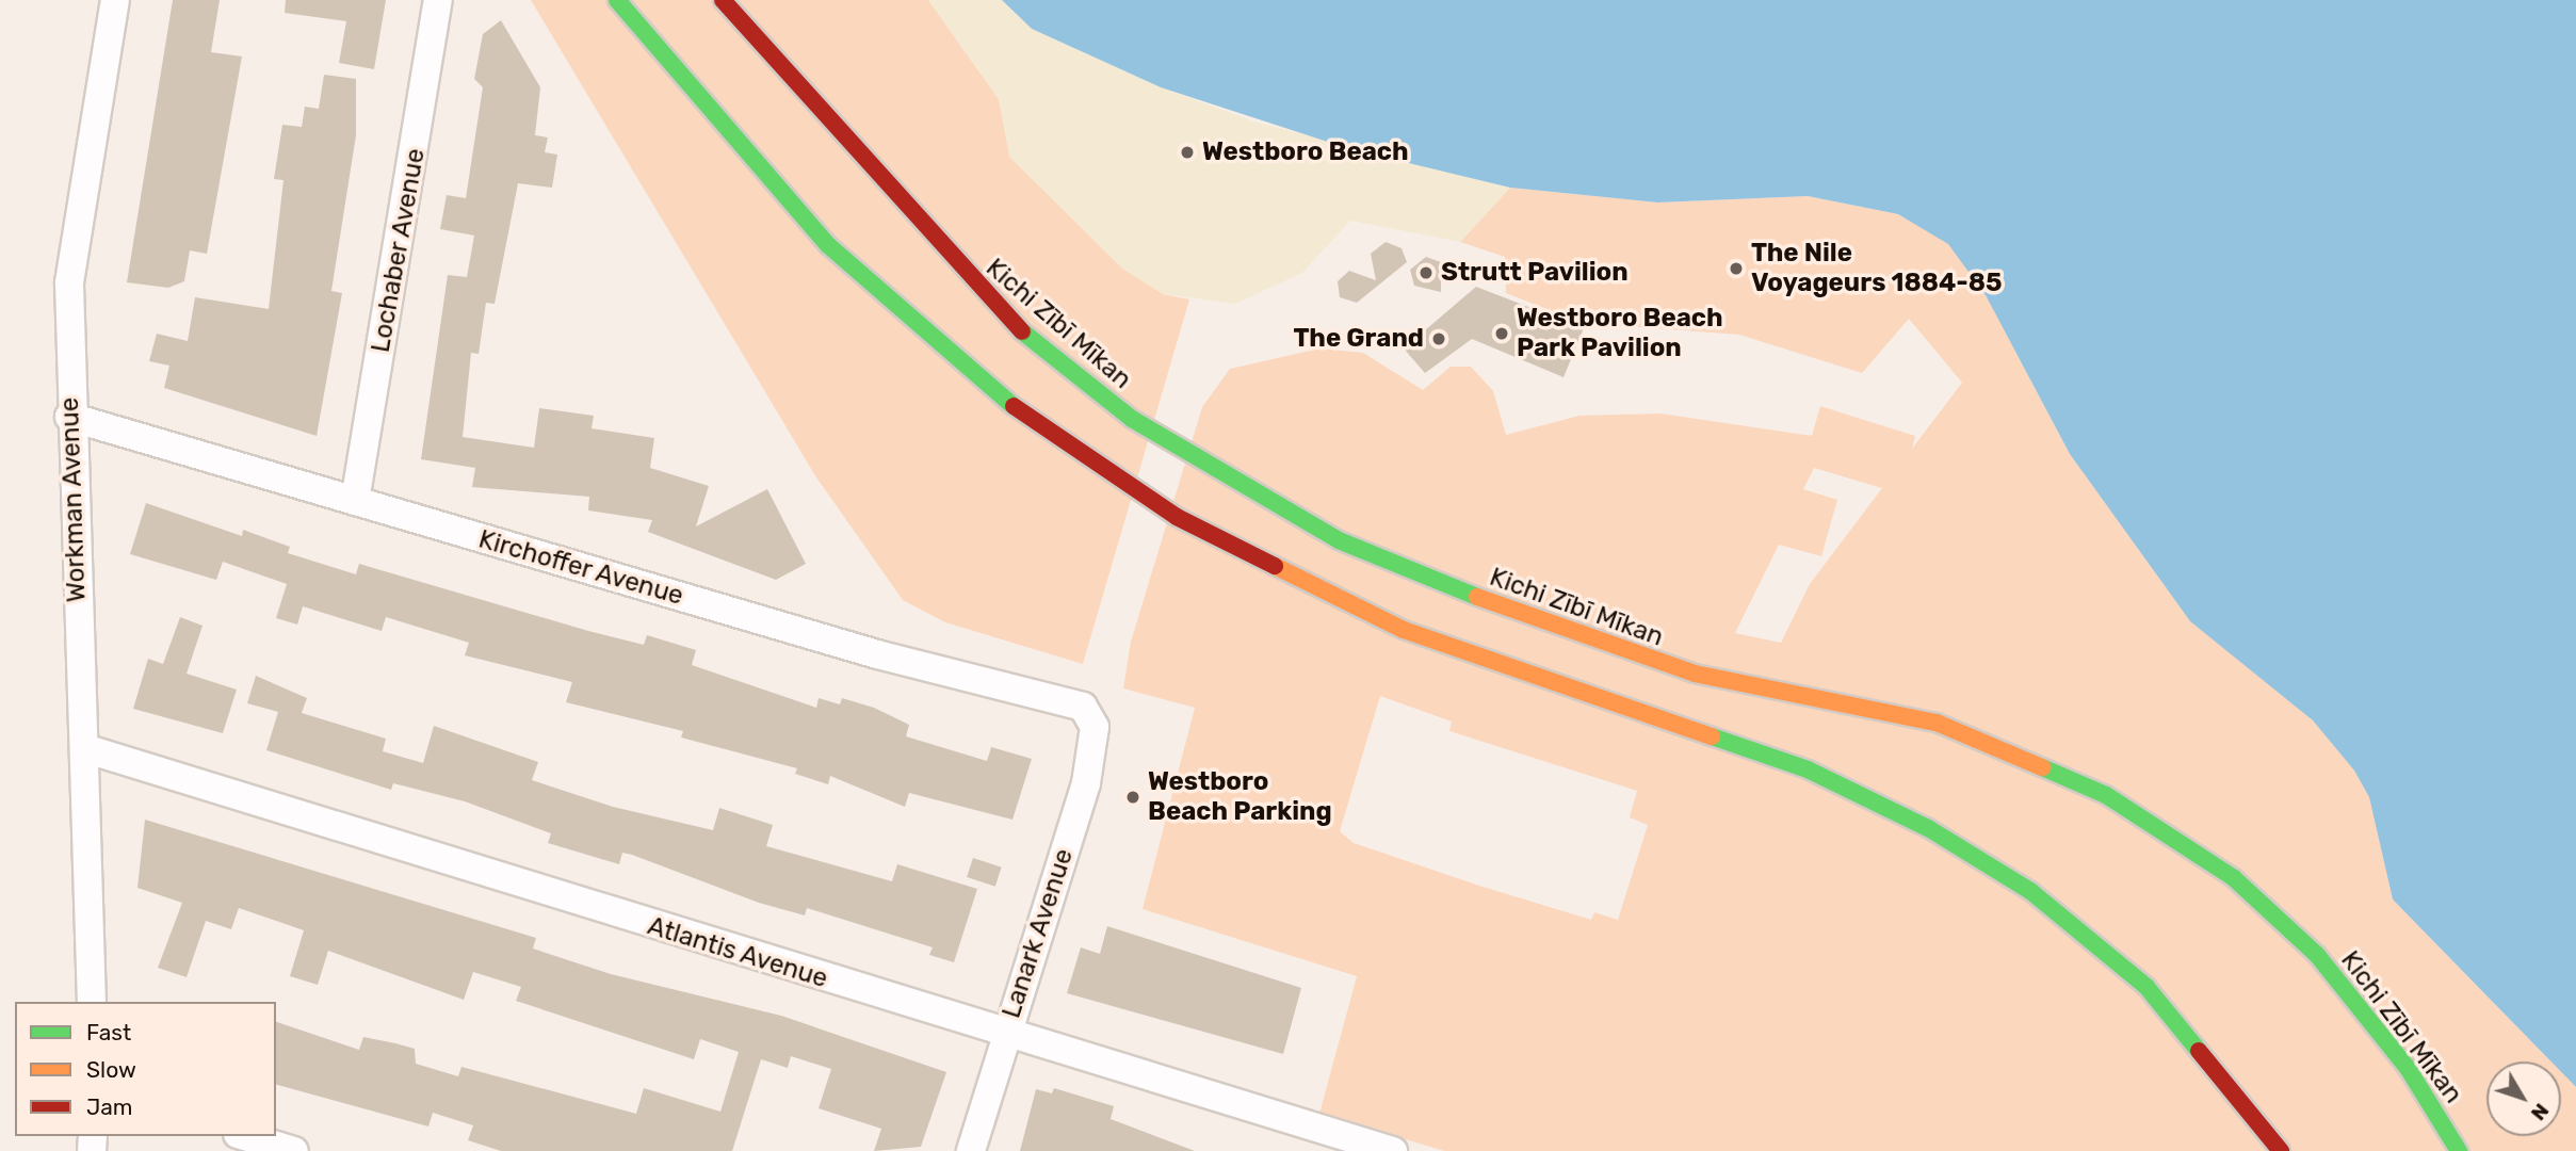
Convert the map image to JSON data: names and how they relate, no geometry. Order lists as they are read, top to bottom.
{
  "streets": {
    "highway": ["Kichi Zībī Mīkan"],
    "street": [
      "Lochaber Avenue",
      "Workman Avenue",
      "Kirchoffer Avenue",
      "Lanark Avenue",
      "Atlantis Avenue"
    ]
  },
  "crossings": [
    ["Lochaber Avenue", "Kirchoffer Avenue"],
    ["Workman Avenue", "Kirchoffer Avenue"],
    ["Workman Avenue", "Atlantis Avenue"],
    ["Kirchoffer Avenue", "Lanark Avenue"],
    ["Lanark Avenue", "Atlantis Avenue"]
  ],
  "places": [
    "Westboro Beach",
    "The Nile Voyageurs 1884-85",
    "Strutt Pavilion",
    "Westboro Beach Park Pavilion",
    "The Grand",
    "Westboro Beach Parking"
  ],
  "legend": ["Fast", "Slow", "Jam"],
  "north": "bottom right"
}
